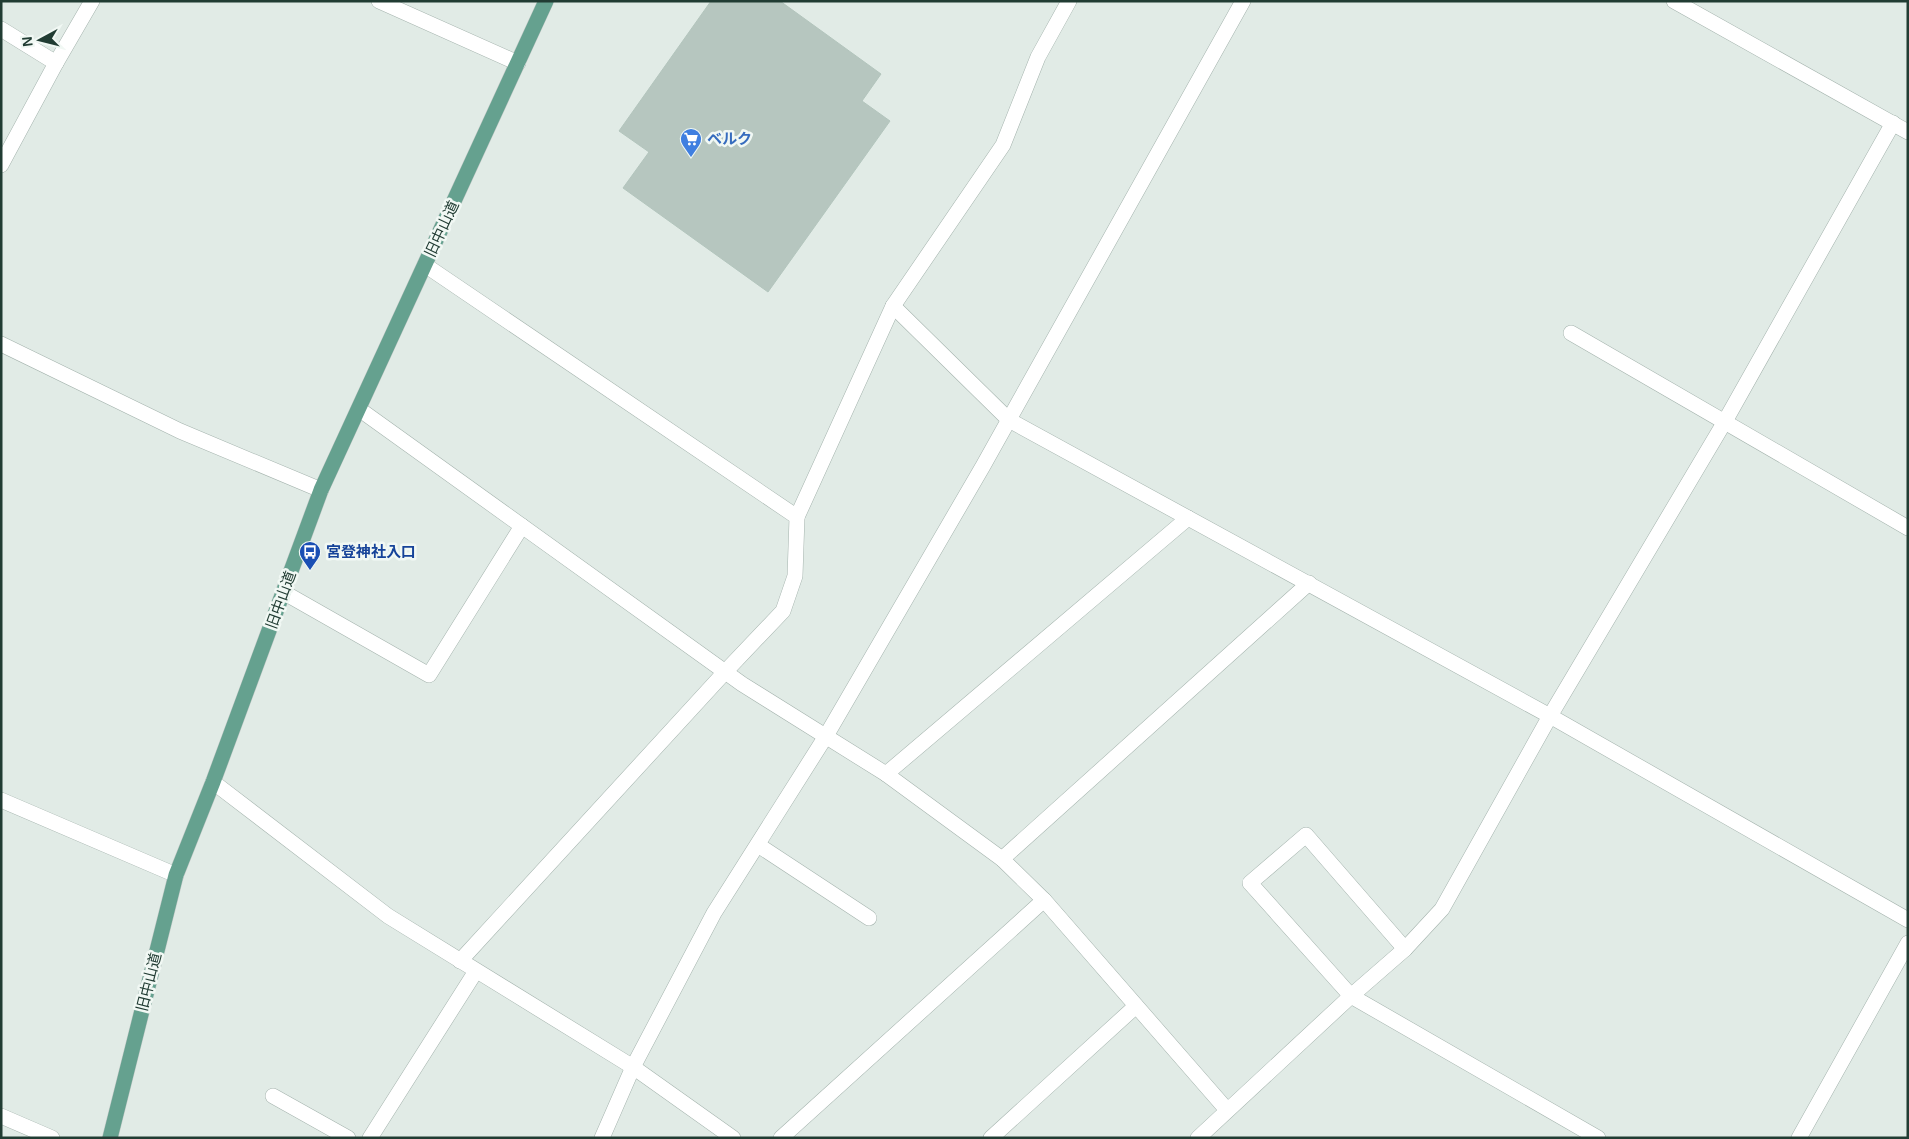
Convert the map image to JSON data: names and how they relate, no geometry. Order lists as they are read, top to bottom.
{
  "streets": {
    "main road": ["旧中山道"]
  },
  "places": {
    "supermarket": ["ベルク"],
    "bus stop": ["宮登神社入口"]
  },
  "north": "left"
}
